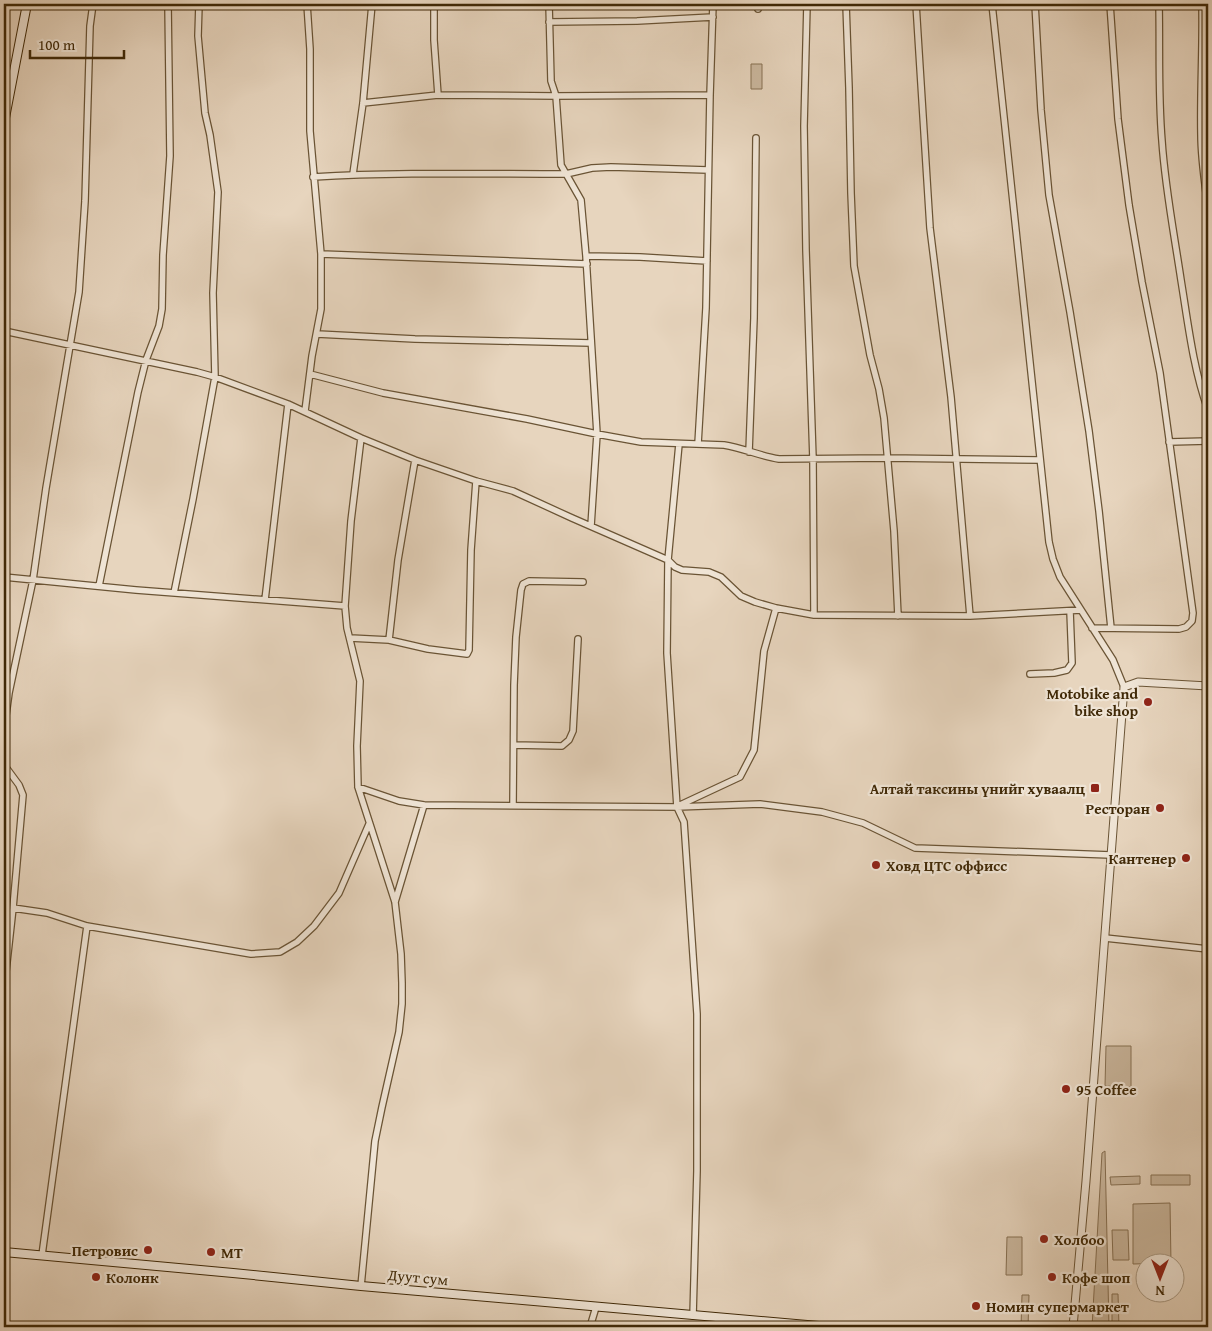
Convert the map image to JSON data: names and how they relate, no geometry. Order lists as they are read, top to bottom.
{
  "streets": {
    "main road": ["Дуут сум"]
  },
  "places": {
    "other": [
      "Motobike and bike shop",
      "Ресторан",
      "Кантенер",
      "Ховд ЦТС оффисс",
      "95 Coffee",
      "Холбоо",
      "Петровиc",
      "MT",
      "Колонк",
      "Кофе шоп",
      "Номин супермаркет"
    ],
    "transit": ["Алтай таксины үнийг хуваалц"]
  },
  "scale_bar": "100 m",
  "north": "bottom"
}
